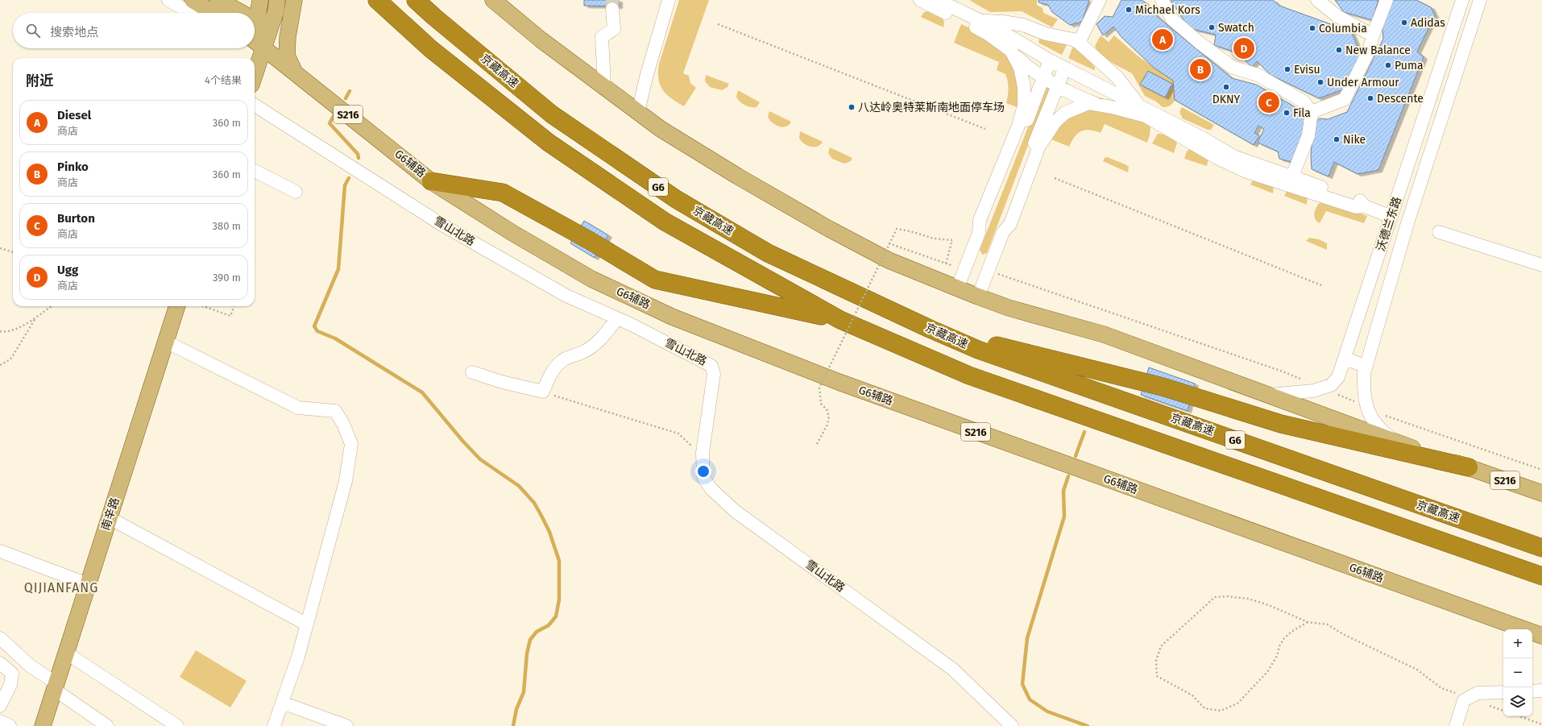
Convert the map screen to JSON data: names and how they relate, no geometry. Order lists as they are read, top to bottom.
{
  "streets": {
    "highway": ["京藏高速", "G6"],
    "main road": ["S216", "G6辅路", "南辛路"],
    "street": ["沃德兰东路", "雪山北路"]
  },
  "crossings": [
    ["S216", "沃德兰东路"]
  ],
  "districts": ["QIJIANFANG"],
  "places": [
    "Michael Kors",
    "Adidas",
    "Swatch",
    "Columbia",
    "New Balance",
    "Puma",
    "Evisu",
    "Under Armour",
    "DKNY",
    "Descente",
    "八达岭奥特莱斯南地面停车场",
    "Fila",
    "Nike"
  ],
  "page": {
    "search": "搜索地点",
    "pins": [
      "A",
      "D",
      "B",
      "C"
    ],
    "heading": ["附近", "4个结果"],
    "list": [
      {
        "mark": "A",
        "name": "Diesel",
        "note": "商店",
        "value": "360 m"
      },
      {
        "mark": "B",
        "name": "Pinko",
        "note": "商店",
        "value": "360 m"
      },
      {
        "mark": "C",
        "name": "Burton",
        "note": "商店",
        "value": "380 m"
      },
      {
        "mark": "D",
        "name": "Ugg",
        "note": "商店",
        "value": "390 m"
      }
    ],
    "map_buttons": ["+", "−"]
  }
}
